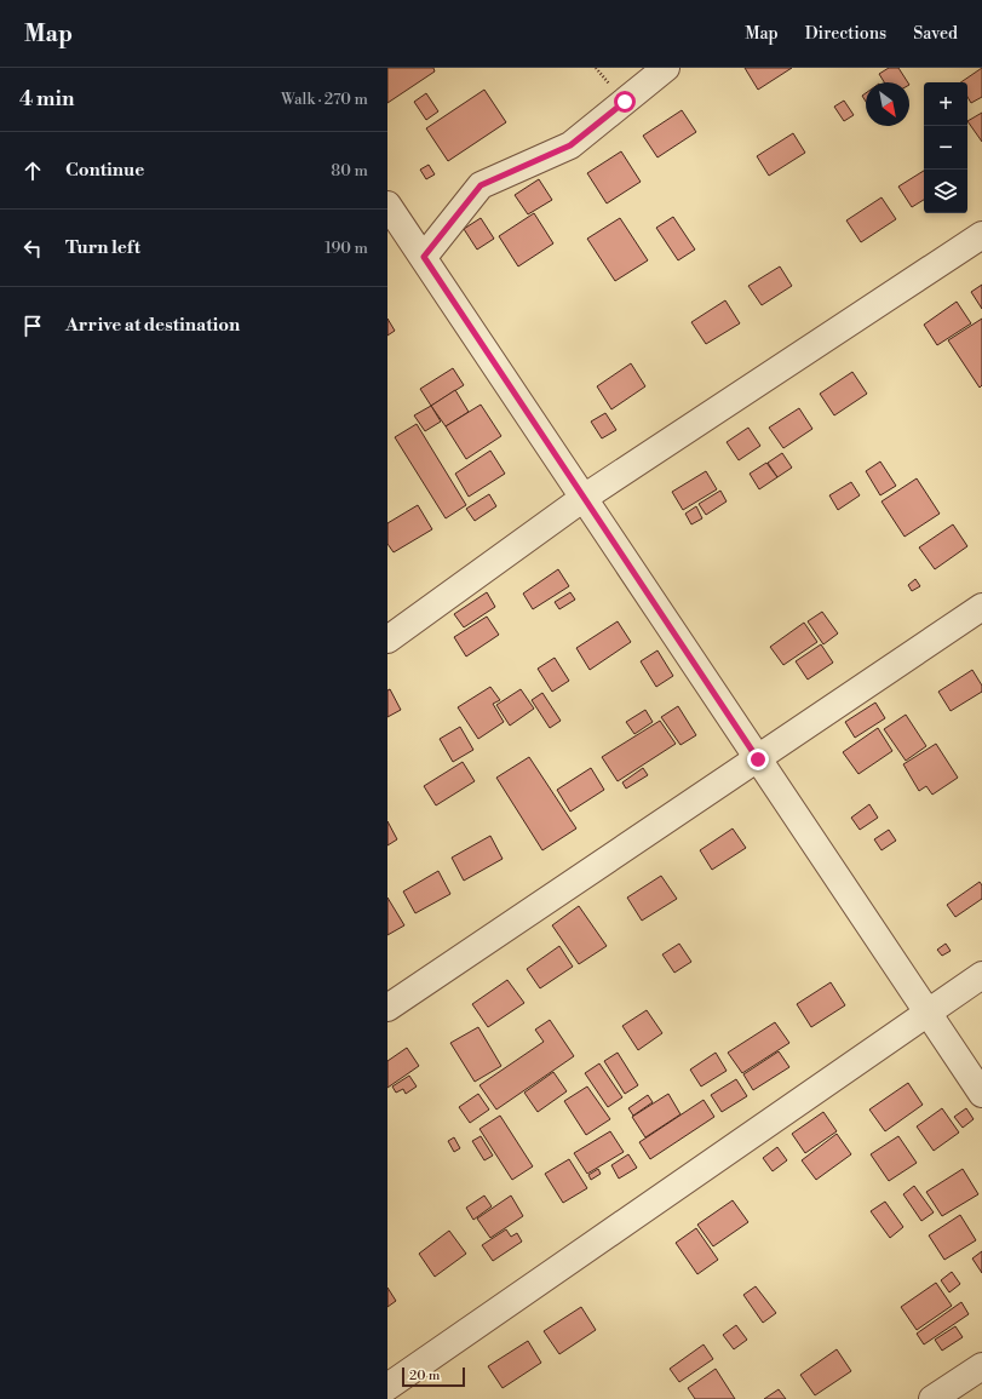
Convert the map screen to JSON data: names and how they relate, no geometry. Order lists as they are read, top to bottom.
{
  "scale_bar": "20 m",
  "north": "bottom right",
  "page": {
    "header": "Map",
    "nav": ["Map", "Directions", "Saved"],
    "heading": ["4 min", "Walk · 270 m"],
    "map_buttons": ["+", "−"],
    "list": [
      ["Continue", "80 m"],
      ["Turn left", "190 m"],
      "Arrive at destination"
    ],
    "scale": "20 m"
  }
}
